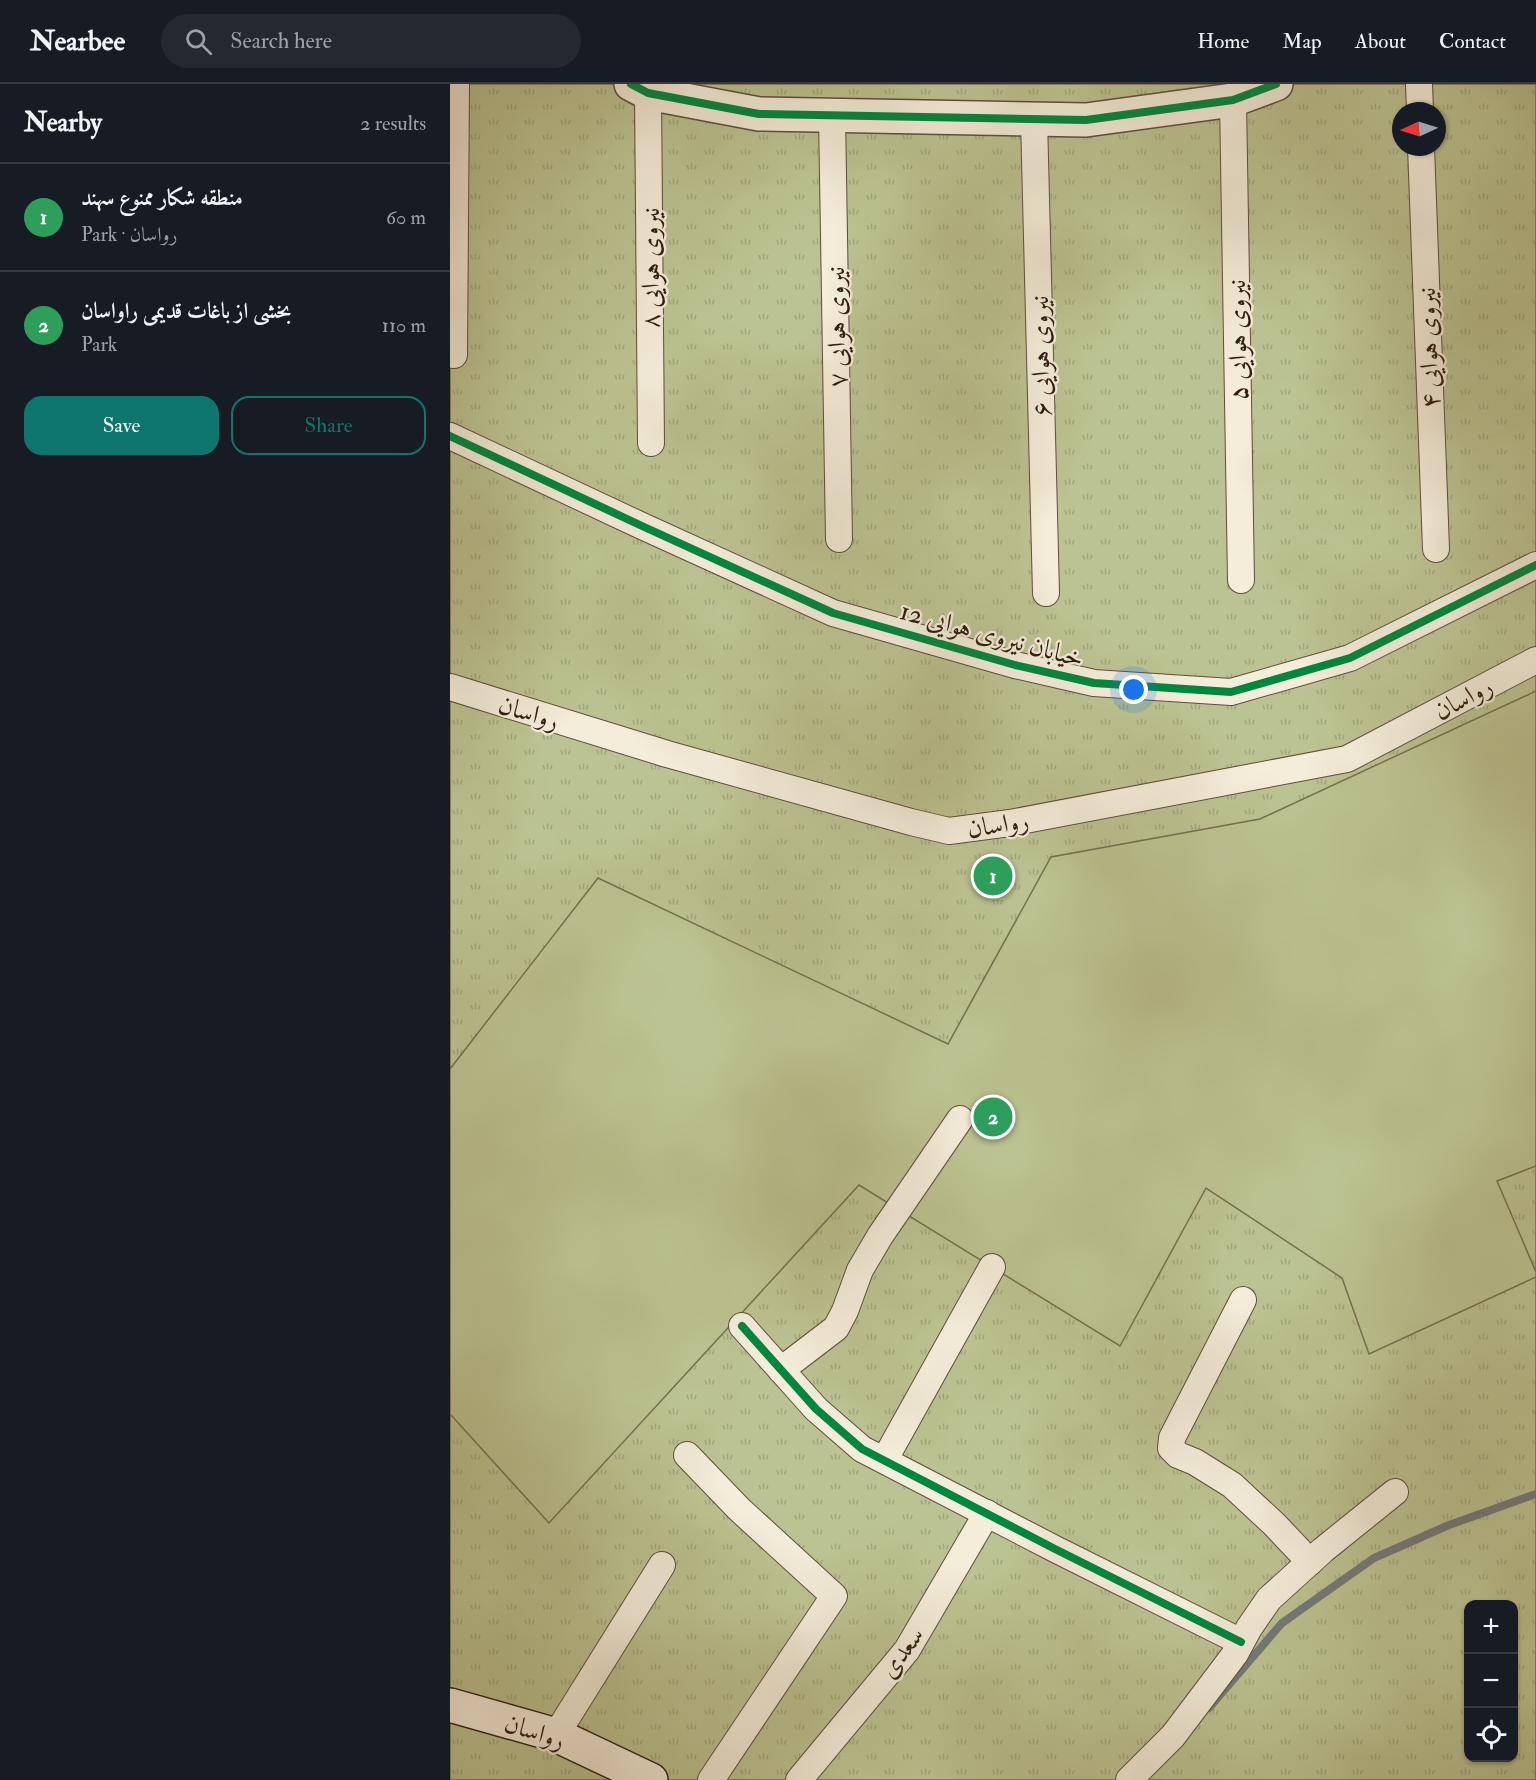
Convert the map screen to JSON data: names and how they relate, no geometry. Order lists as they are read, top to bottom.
{
  "streets": {
    "street": [
      "نیروی هوایی ۸",
      "نیروی هوایی ۷",
      "نیروی هوایی ۵",
      "نیروی هوایی ۴",
      "نیروی هوایی ۶",
      "خیابان نیروی هوایی 12",
      "رواسان",
      "سعدی"
    ]
  },
  "north": "left",
  "page": {
    "header": "Nearbee",
    "search": "Search here",
    "nav": [
      "Home",
      "Map",
      "About",
      "Contact"
    ],
    "heading": ["Nearby", "2 results"],
    "list": [
      {
        "mark": "1",
        "name": "منطقه شکار ممنوع سهند",
        "note": "Park · رواسان",
        "value": "60 m"
      },
      {
        "mark": "2",
        "name": "بخشی از باغات قدیمی راواسان",
        "note": "Park",
        "value": "110 m"
      }
    ],
    "buttons": ["Save", "Share"],
    "pins": ["1", "2"],
    "map_buttons": ["+", "−"]
  }
}
